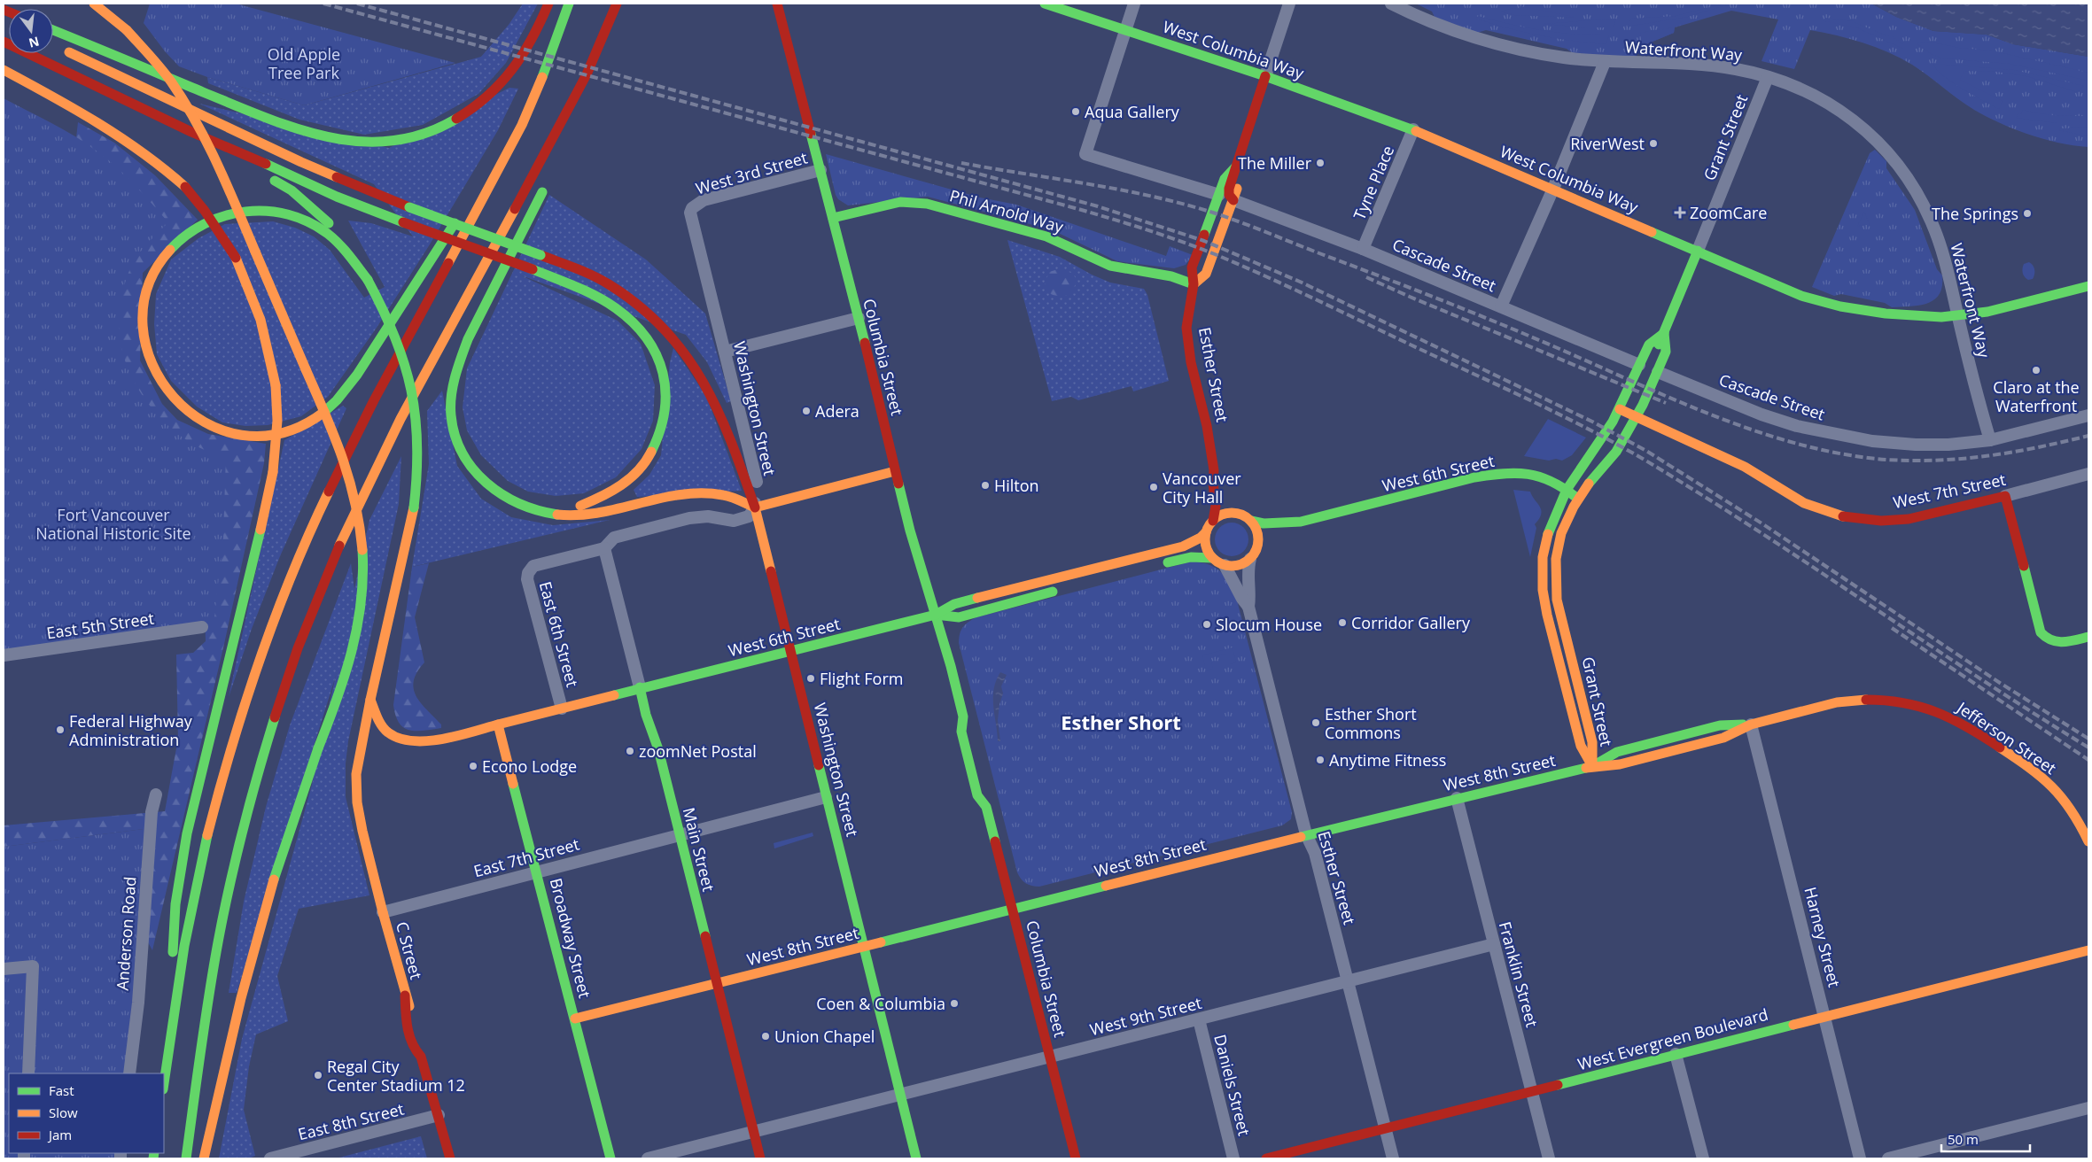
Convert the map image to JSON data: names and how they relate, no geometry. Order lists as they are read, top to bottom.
{
  "streets": {
    "main road": [
      "West Columbia Way",
      "Grant Street",
      "Phil Arnold Way",
      "Columbia Street",
      "Esther Street",
      "Washington Street",
      "West 6th Street",
      "West 7th Street",
      "East 6th Street",
      "Jefferson Street",
      "West 8th Street",
      "Main Street",
      "Broadway Street",
      "C Street",
      "West Evergreen Boulevard"
    ],
    "street": [
      "Waterfront Way",
      "West 3rd Street",
      "Tyne Place",
      "Cascade Street",
      "East 5th Street",
      "East 7th Street",
      "Anderson Road",
      "Harney Street",
      "Franklin Street",
      "West 9th Street",
      "Daniels Street",
      "East 8th Street"
    ]
  },
  "crossings": [
    ["West Columbia Way", "Waterfront Way"],
    ["West Columbia Way", "Grant Street"],
    ["West Columbia Way", "Tyne Place"],
    ["West Columbia Way", "Esther Street"],
    ["Waterfront Way", "Grant Street"],
    ["Waterfront Way", "Cascade Street"],
    ["Grant Street", "Cascade Street"],
    ["Grant Street", "West 6th Street"],
    ["Grant Street", "West 7th Street"],
    ["Grant Street", "West 8th Street"],
    ["West 3rd Street", "Columbia Street"],
    ["West 3rd Street", "Washington Street"],
    ["Tyne Place", "Cascade Street"],
    ["Phil Arnold Way", "Columbia Street"],
    ["Phil Arnold Way", "Esther Street"],
    ["Columbia Street", "West 6th Street"],
    ["Columbia Street", "West 8th Street"],
    ["Columbia Street", "West 9th Street"],
    ["Esther Street", "West 6th Street"],
    ["Esther Street", "West 8th Street"],
    ["Esther Street", "West 9th Street"],
    ["Esther Street", "West Evergreen Boulevard"],
    ["Washington Street", "West 6th Street"],
    ["Washington Street", "West 8th Street"],
    ["Washington Street", "West 9th Street"],
    ["West 6th Street", "East 6th Street"],
    ["West 6th Street", "Main Street"],
    ["East 6th Street", "Main Street"],
    ["East 6th Street", "Broadway Street"],
    ["East 6th Street", "C Street"],
    ["Jefferson Street", "West 8th Street"],
    ["Jefferson Street", "Harney Street"],
    ["West 8th Street", "Main Street"],
    ["West 8th Street", "Harney Street"],
    ["West 8th Street", "Franklin Street"],
    ["Main Street", "East 7th Street"],
    ["Main Street", "West 9th Street"],
    ["East 7th Street", "Broadway Street"],
    ["East 7th Street", "C Street"],
    ["Harney Street", "West Evergreen Boulevard"],
    ["C Street", "East 8th Street"],
    ["Franklin Street", "West 9th Street"],
    ["Franklin Street", "West Evergreen Boulevard"],
    ["West 9th Street", "Daniels Street"]
  ],
  "districts": ["Esther Short"],
  "parks": ["Old Apple Tree Park", "Fort Vancouver National Historic Site"],
  "places": {
    "other": [
      "Aqua Gallery",
      "RiverWest",
      "The Miller",
      "The Springs",
      "Claro at the Waterfront",
      "Adera",
      "Hilton",
      "Vancouver City Hall",
      "Corridor Gallery",
      "Slocum House",
      "Flight Form",
      "Esther Short Commons",
      "Federal Highway Administration",
      "zoomNet Postal",
      "Anytime Fitness",
      "Econo Lodge",
      "Coen & Columbia",
      "Union Chapel",
      "Regal City Center Stadium 12"
    ],
    "health": ["ZoomCare"]
  },
  "legend": ["Fast", "Slow", "Jam"],
  "scale_bar": "50 m",
  "north": "bottom"
}
